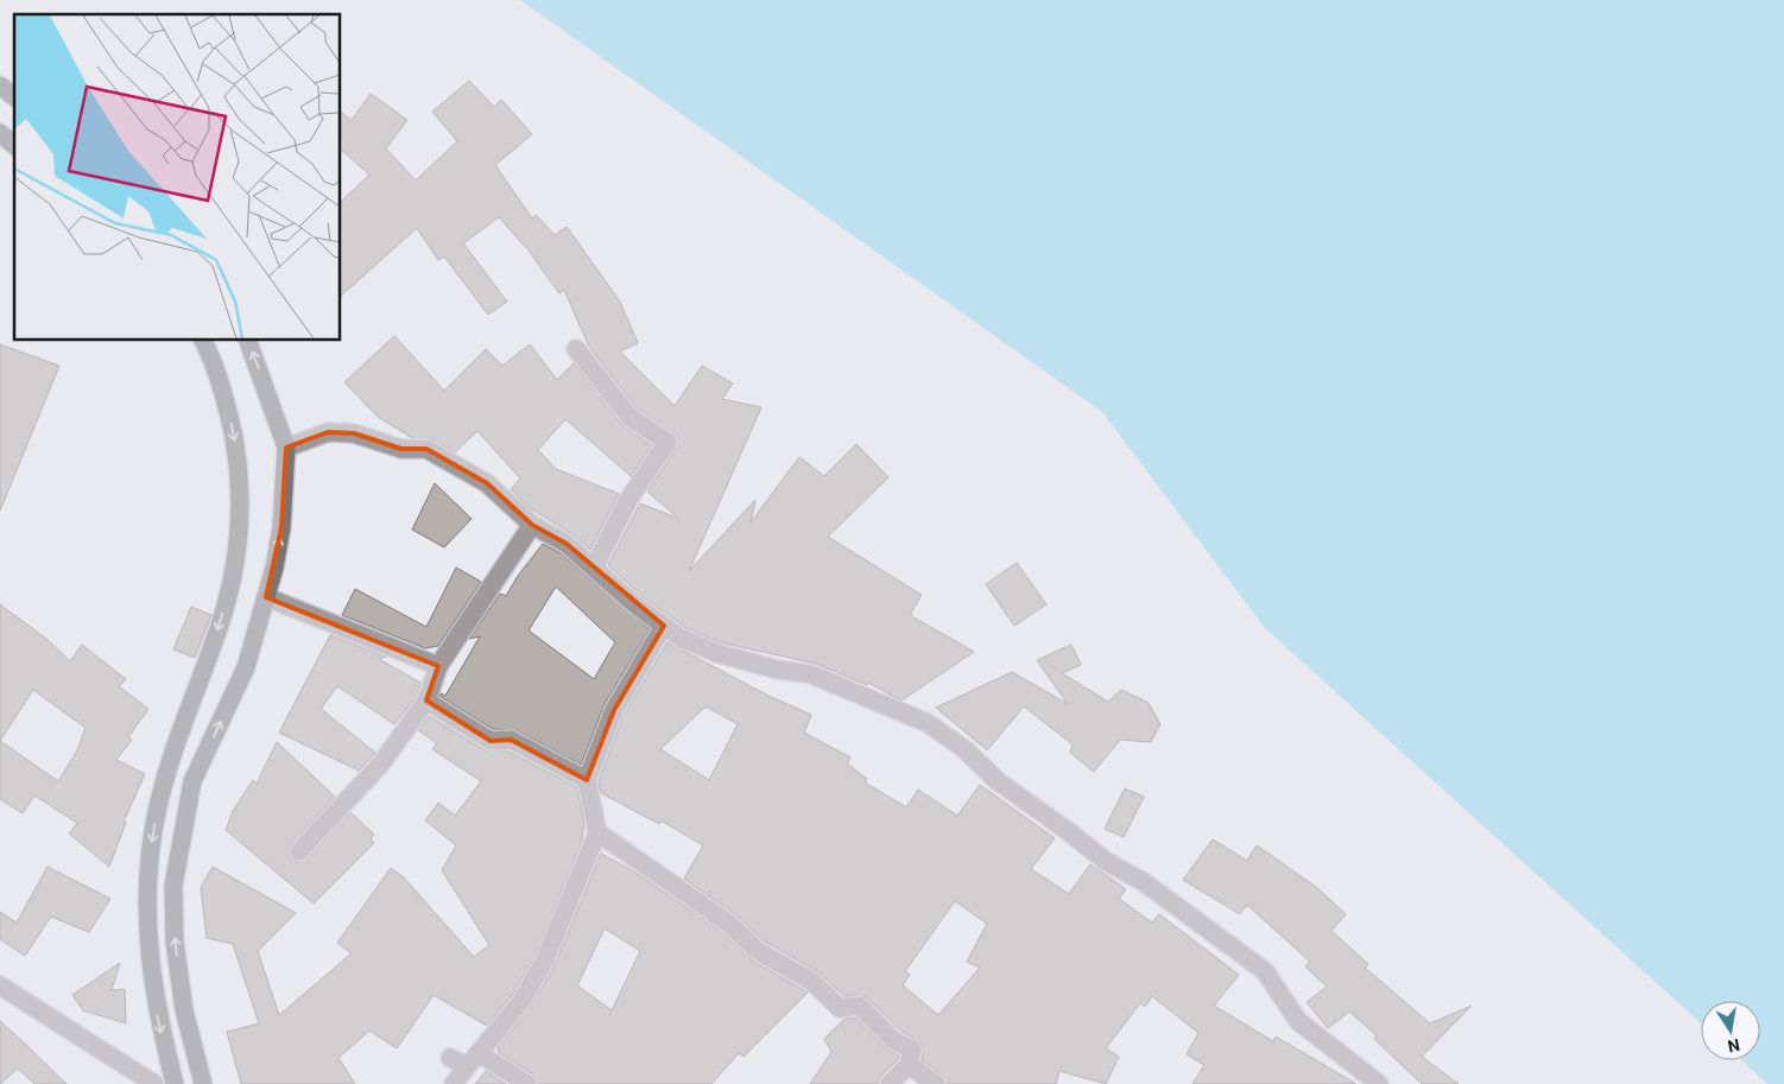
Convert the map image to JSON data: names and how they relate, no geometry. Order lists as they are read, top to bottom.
{
  "north": "bottom"
}
